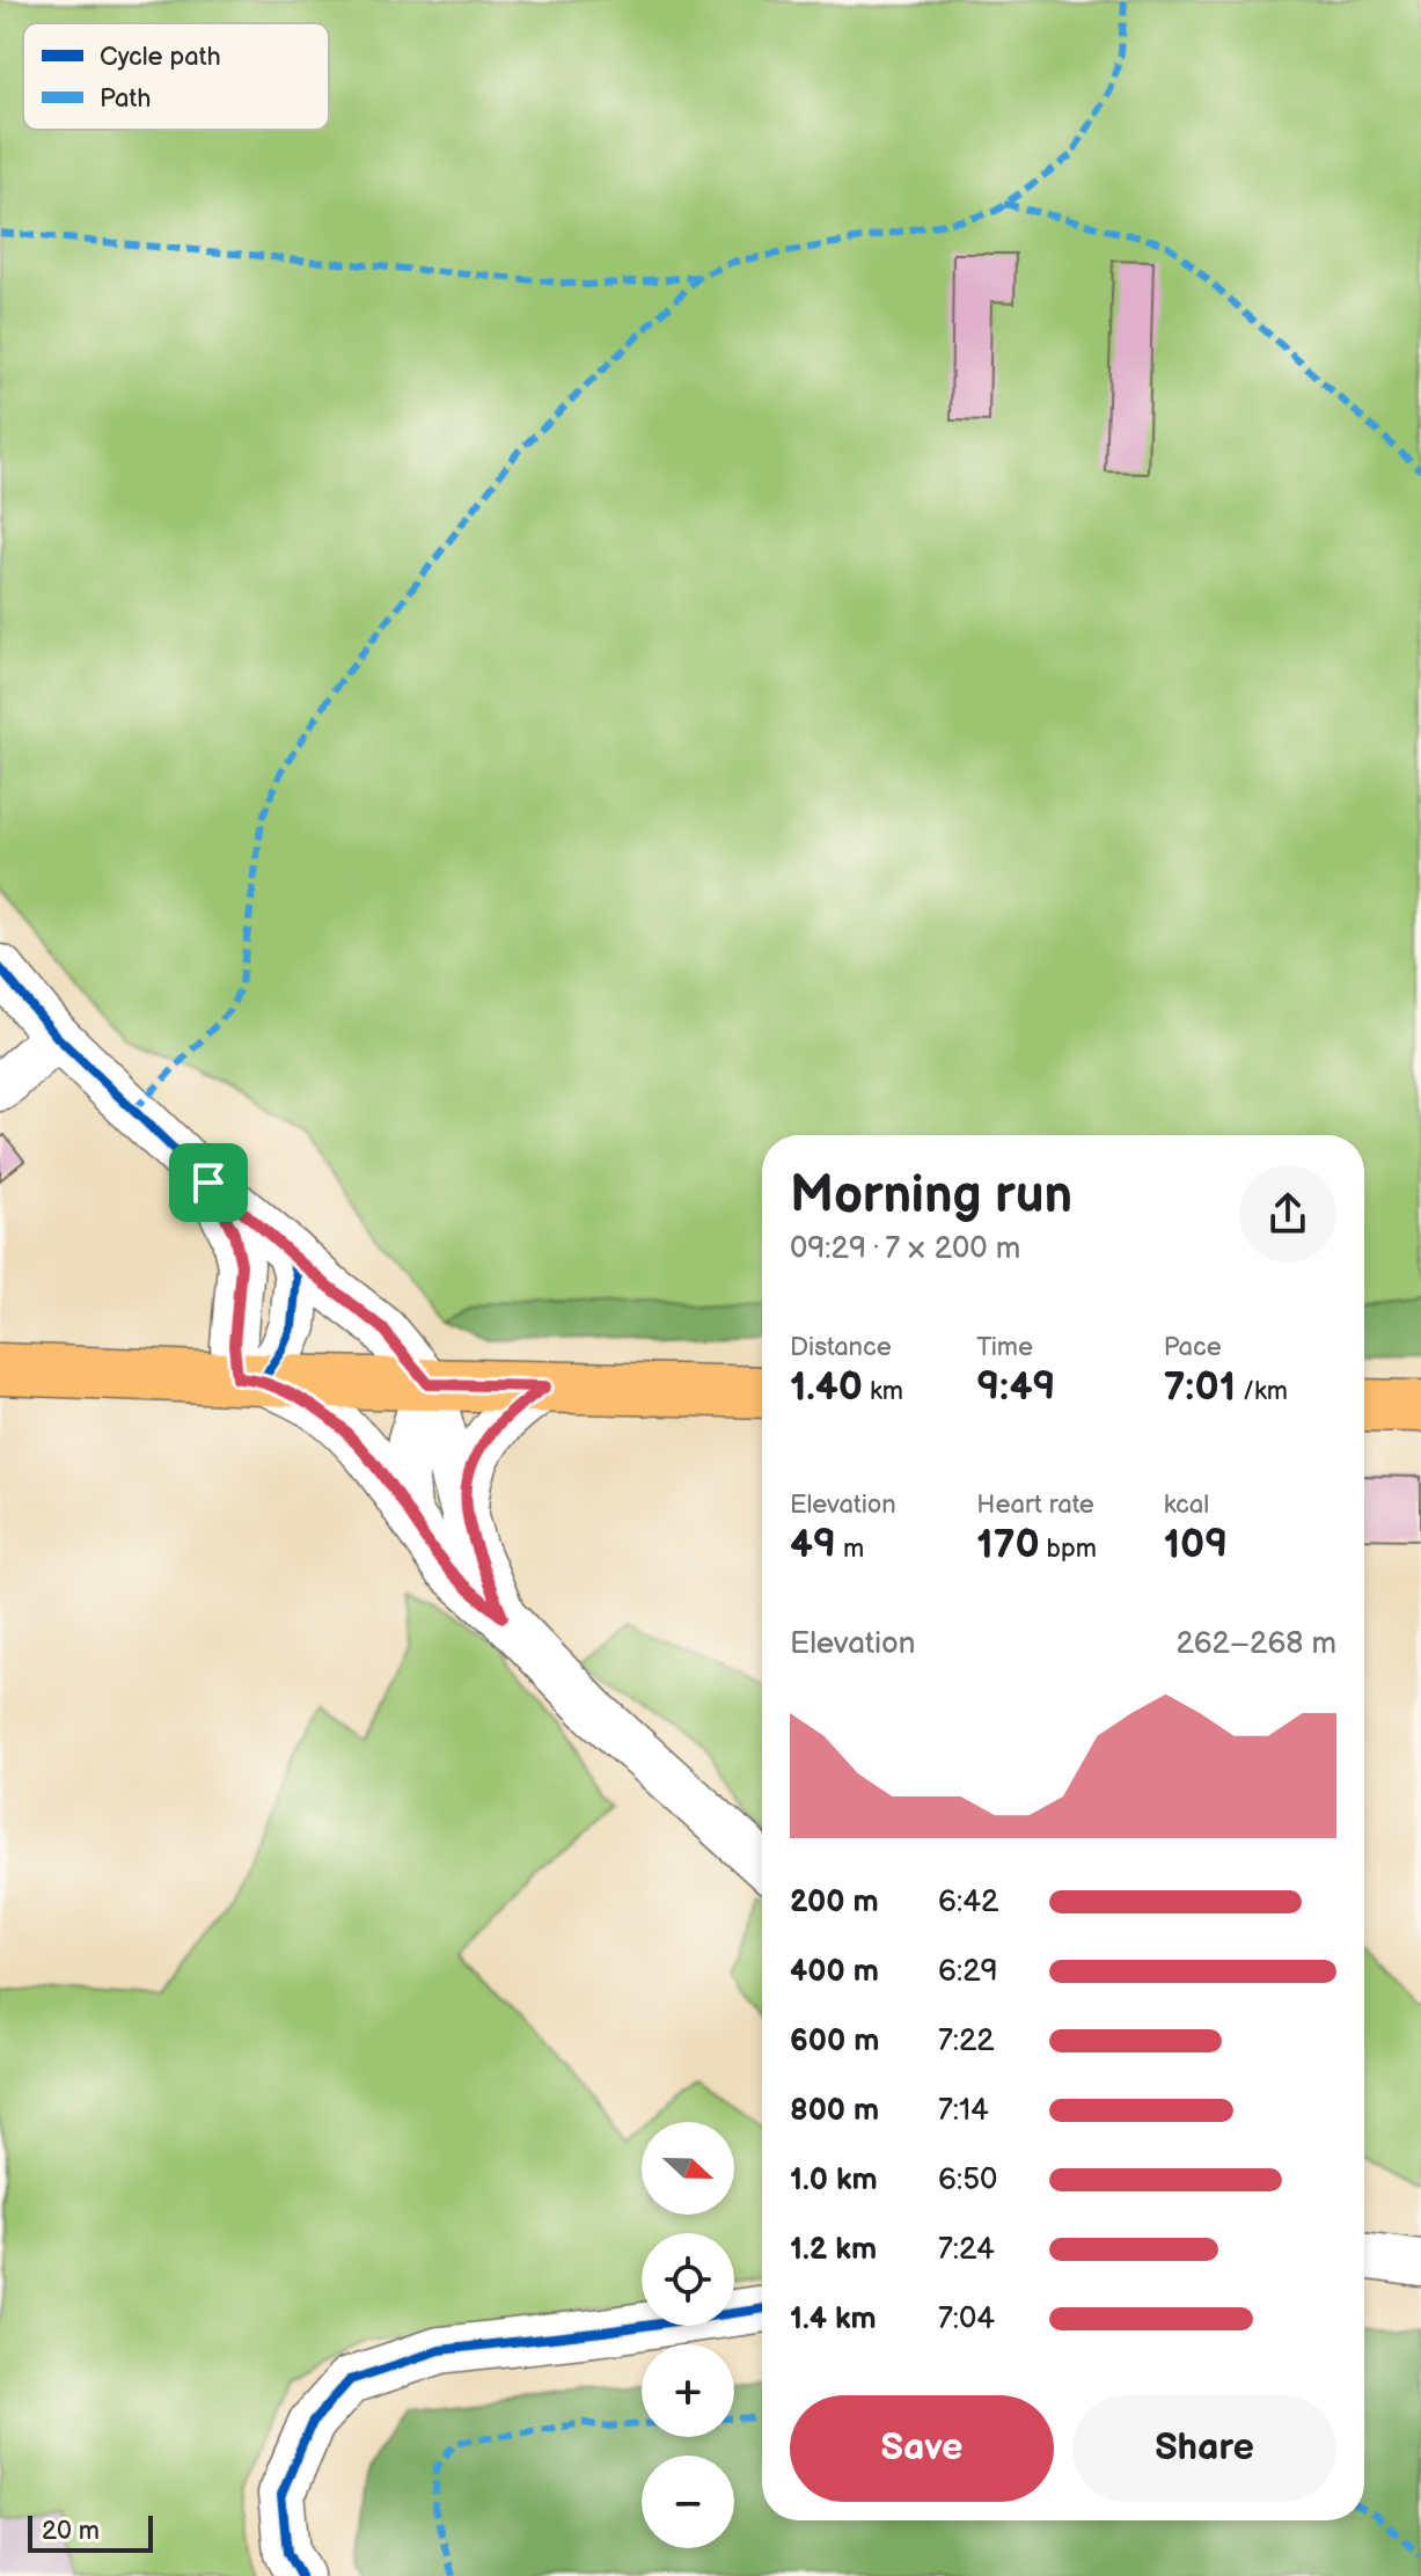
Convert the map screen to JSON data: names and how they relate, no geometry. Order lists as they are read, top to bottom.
{
  "legend": ["Cycle path", "Path"],
  "scale_bar": "20 m",
  "north": "right",
  "page": {
    "heading": ["Morning run", "09:29 · 7 × 200 m"],
    "stats": [
      ["Distance", "1.40 km"],
      ["Time", "9:49"],
      ["Pace", "7:01 /km"],
      ["Elevation", "49 m"],
      ["Heart rate", "170 bpm"],
      ["kcal", "109"]
    ],
    "chart": ["Elevation", "262–268 m"],
    "list": [
      {
        "name": "200 m",
        "note": "6:42"
      },
      {
        "name": "400 m",
        "note": "6:29"
      },
      {
        "name": "600 m",
        "note": "7:22"
      },
      {
        "name": "800 m",
        "note": "7:14"
      },
      {
        "name": "1.0 km",
        "note": "6:50"
      },
      {
        "name": "1.2 km",
        "note": "7:24"
      },
      {
        "name": "1.4 km",
        "note": "7:04"
      }
    ],
    "map_buttons": ["+", "−"],
    "buttons": ["Save", "Share"],
    "scale": "20 m"
  }
}
